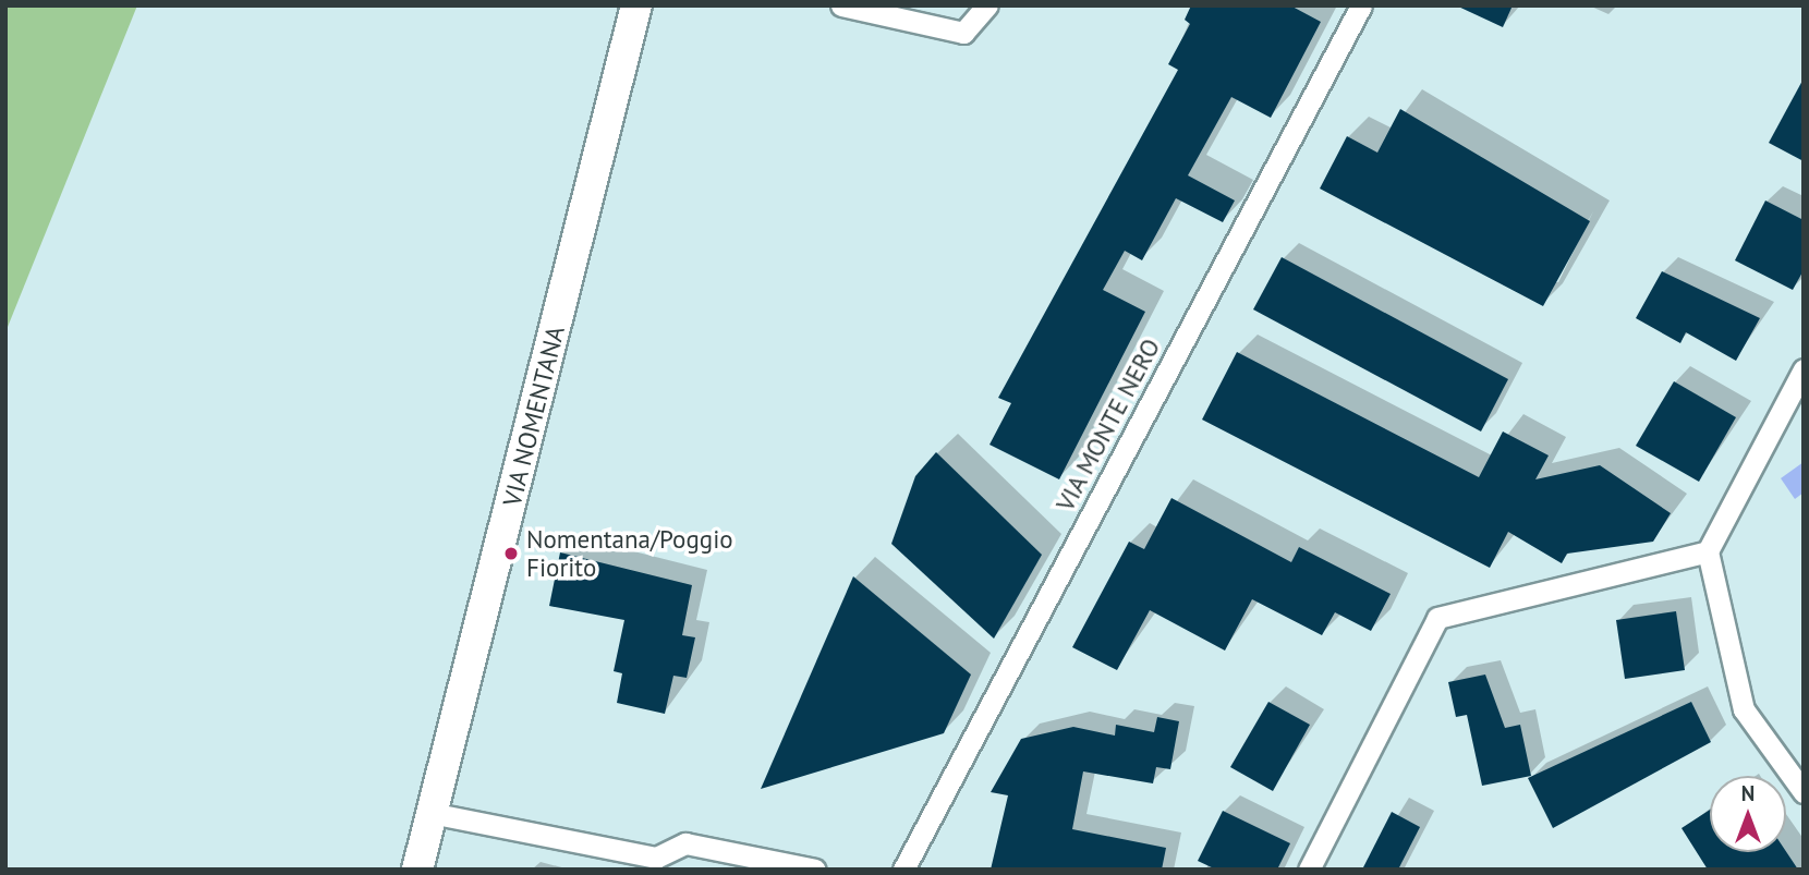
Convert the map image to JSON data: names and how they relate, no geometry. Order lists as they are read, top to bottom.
{
  "streets": {
    "street": ["VIA NOMENTANA", "VIA MONTE NERO"]
  },
  "places": ["Nomentana/Poggio Fiorito"],
  "north": "top"
}
